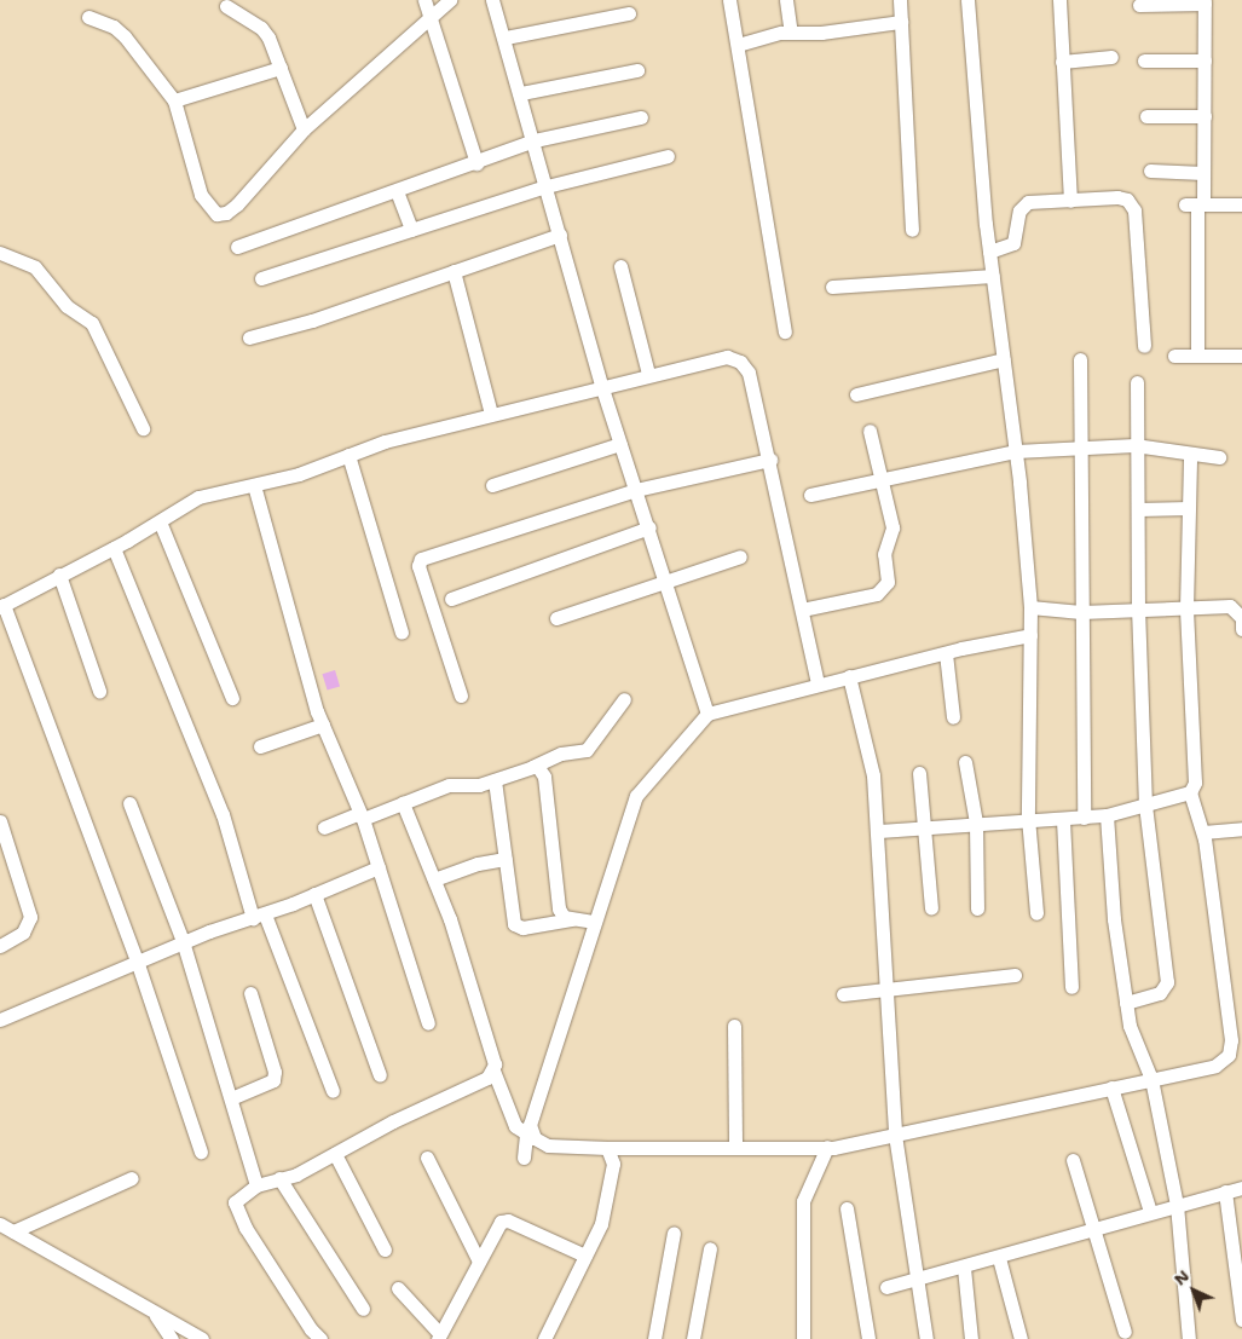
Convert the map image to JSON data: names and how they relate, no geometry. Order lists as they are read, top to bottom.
{
  "north": "top left"
}
